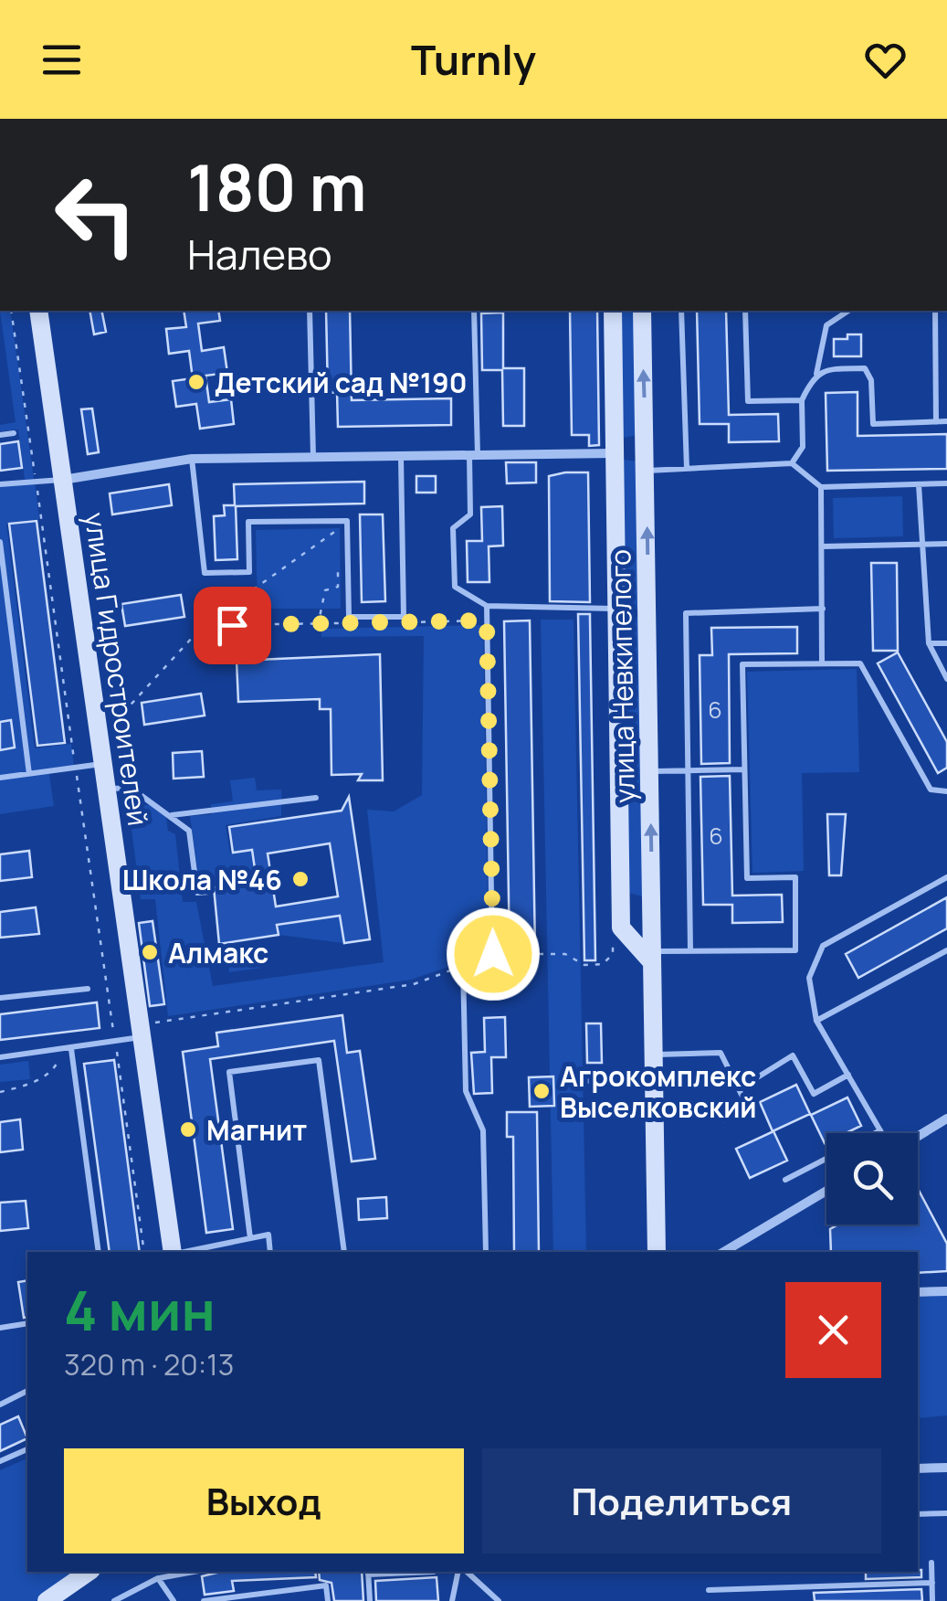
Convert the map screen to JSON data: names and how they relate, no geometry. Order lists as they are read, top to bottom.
{
  "streets": {
    "street": ["улица Гидростроителей", "улица Невкипелого"]
  },
  "places": [
    "Детский сад №190",
    "Школа №46",
    "Алмакс",
    "Агрокомплекс Выселковский",
    "Магнит"
  ],
  "house_numbers": ["6", "6"],
  "page": {
    "header": "Turnly",
    "turn": ["180 m", "Налево"],
    "heading": ["4 мин", "320 m · 20:13"],
    "buttons": ["Выход", "Поделиться"]
  }
}
